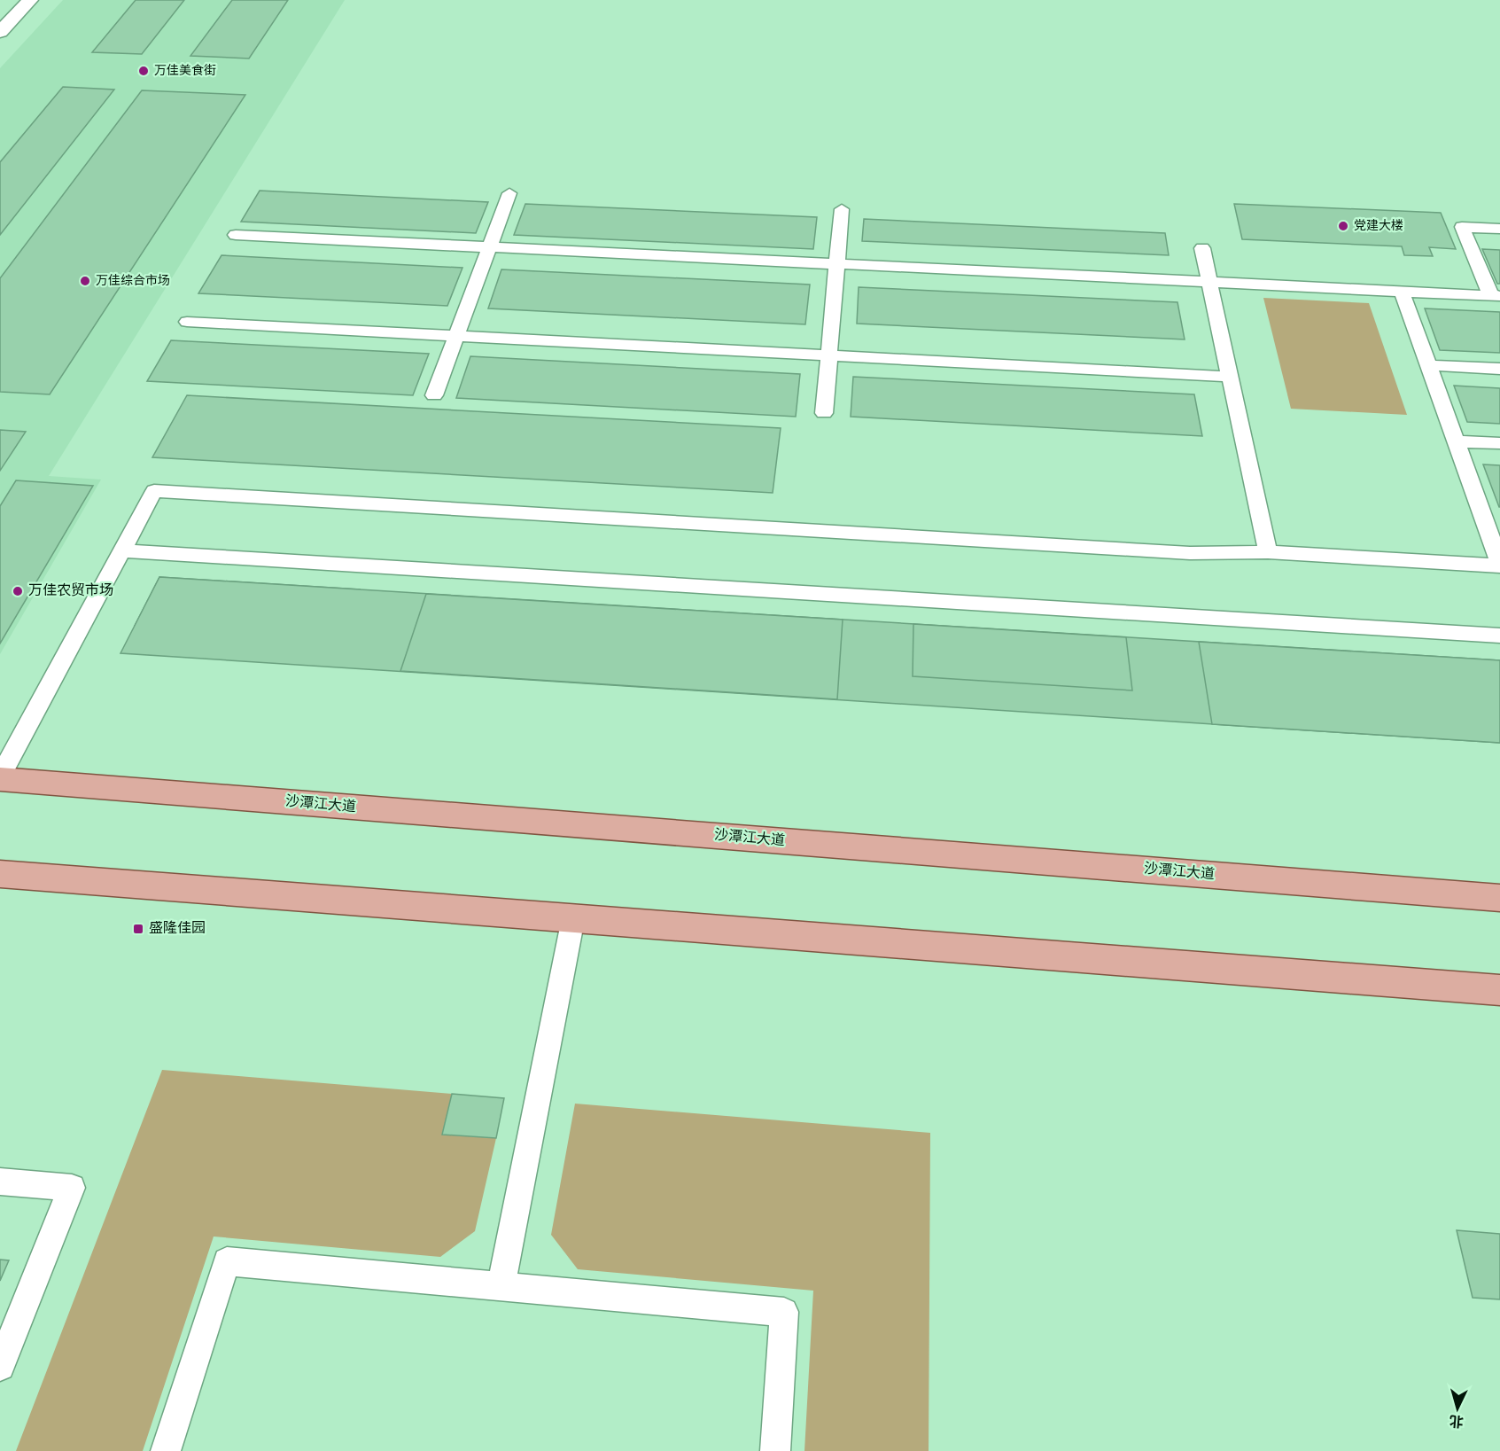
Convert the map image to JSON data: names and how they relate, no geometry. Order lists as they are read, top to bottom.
{
  "streets": {
    "main road": ["沙潭江大道"]
  },
  "places": {
    "other": [
      "万佳美食街",
      "党建大楼",
      "万佳综合市场",
      "万佳农贸市场"
    ],
    "transit": ["盛隆佳园"]
  },
  "north": "bottom"
}
